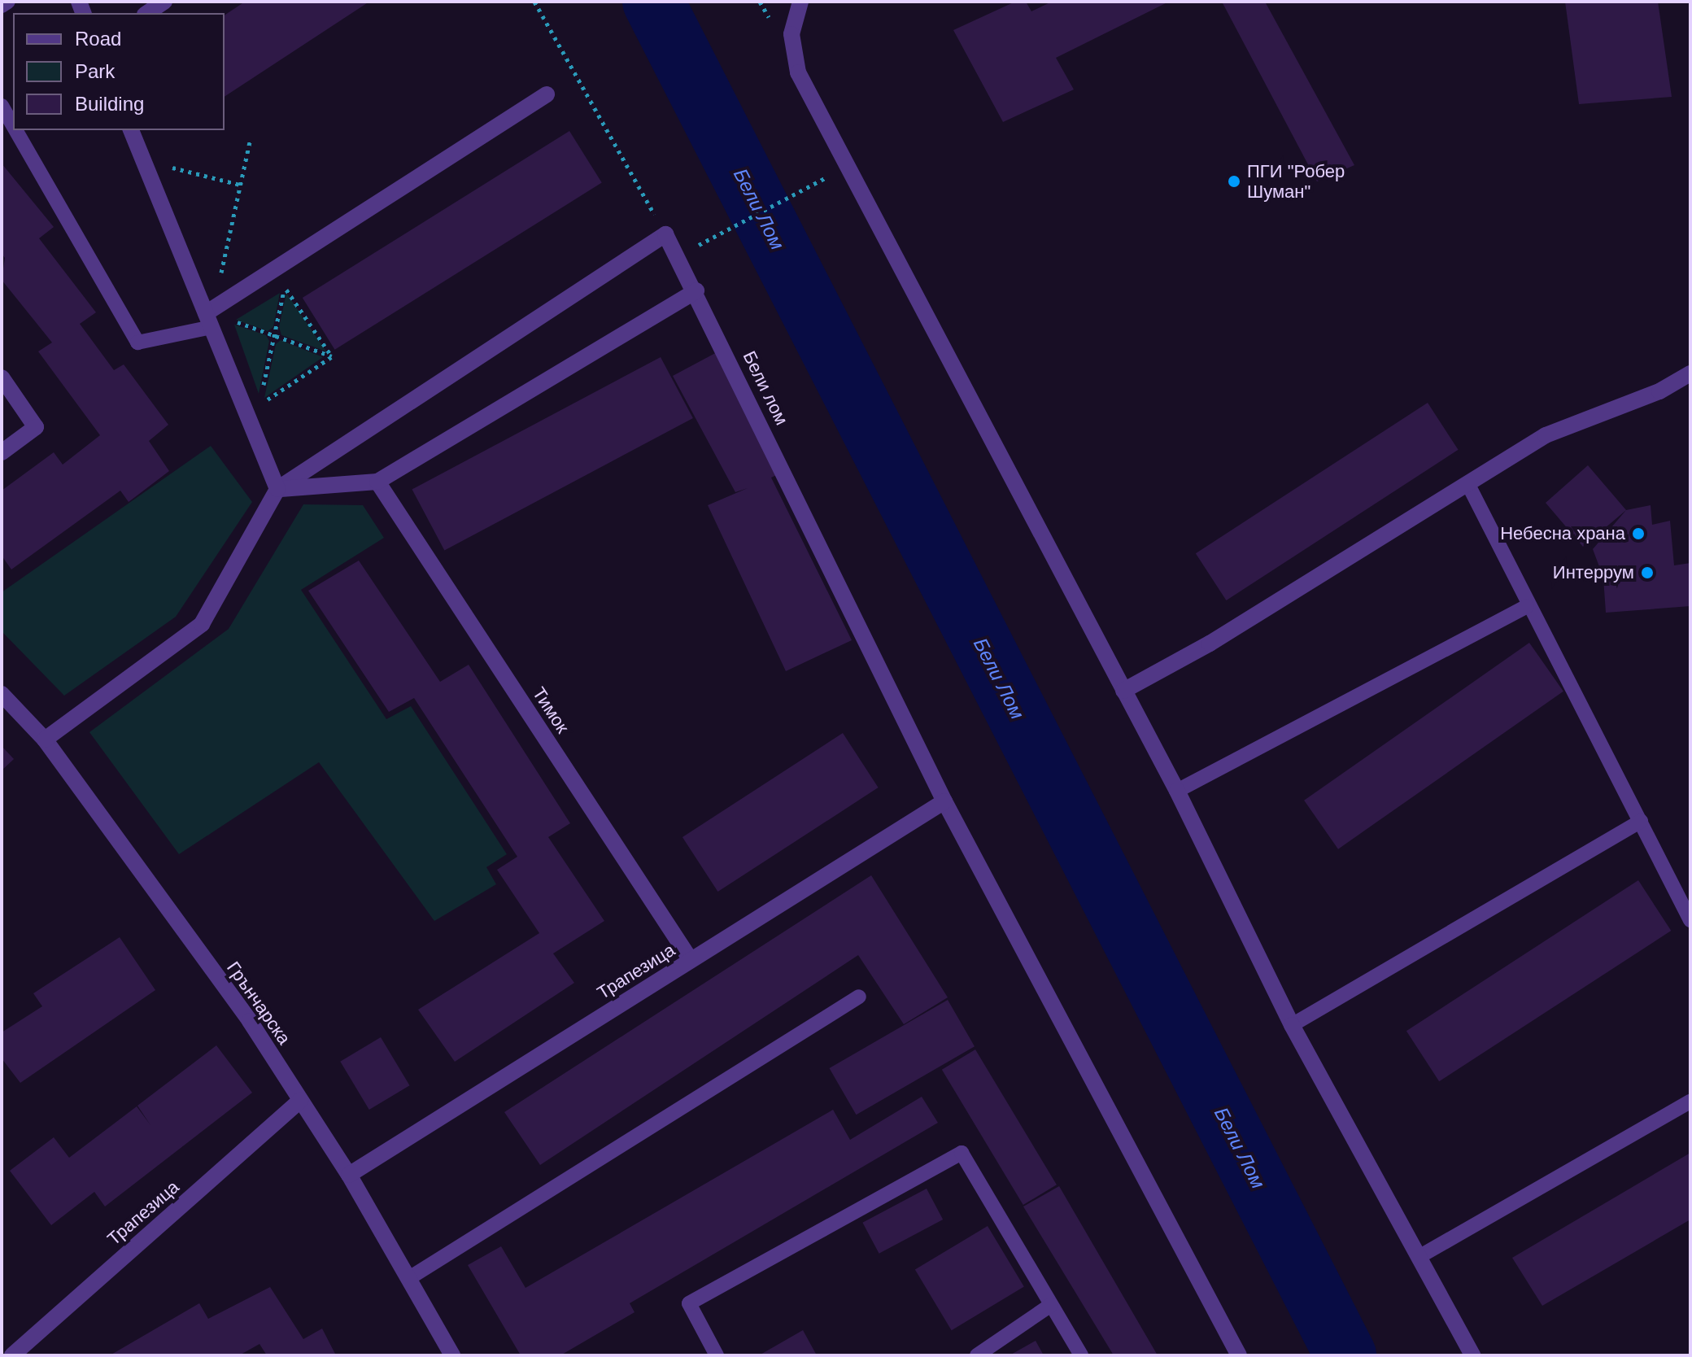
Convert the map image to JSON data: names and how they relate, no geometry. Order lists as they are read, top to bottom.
{
  "streets": {
    "street": [
      "Бели лом",
      "Тимок",
      "Трапезица",
      "Грънчарска"
    ]
  },
  "crossings": [
    ["Бели лом", "Трапезица"],
    ["Тимок", "Трапезица"],
    ["Трапезица", "Грънчарска"]
  ],
  "water": ["Бели Лом"],
  "places": ["ПГИ \"Робер Шуман\"", "Небесна храна", "Интеррум"],
  "legend": ["Road", "Park", "Building"]
}
